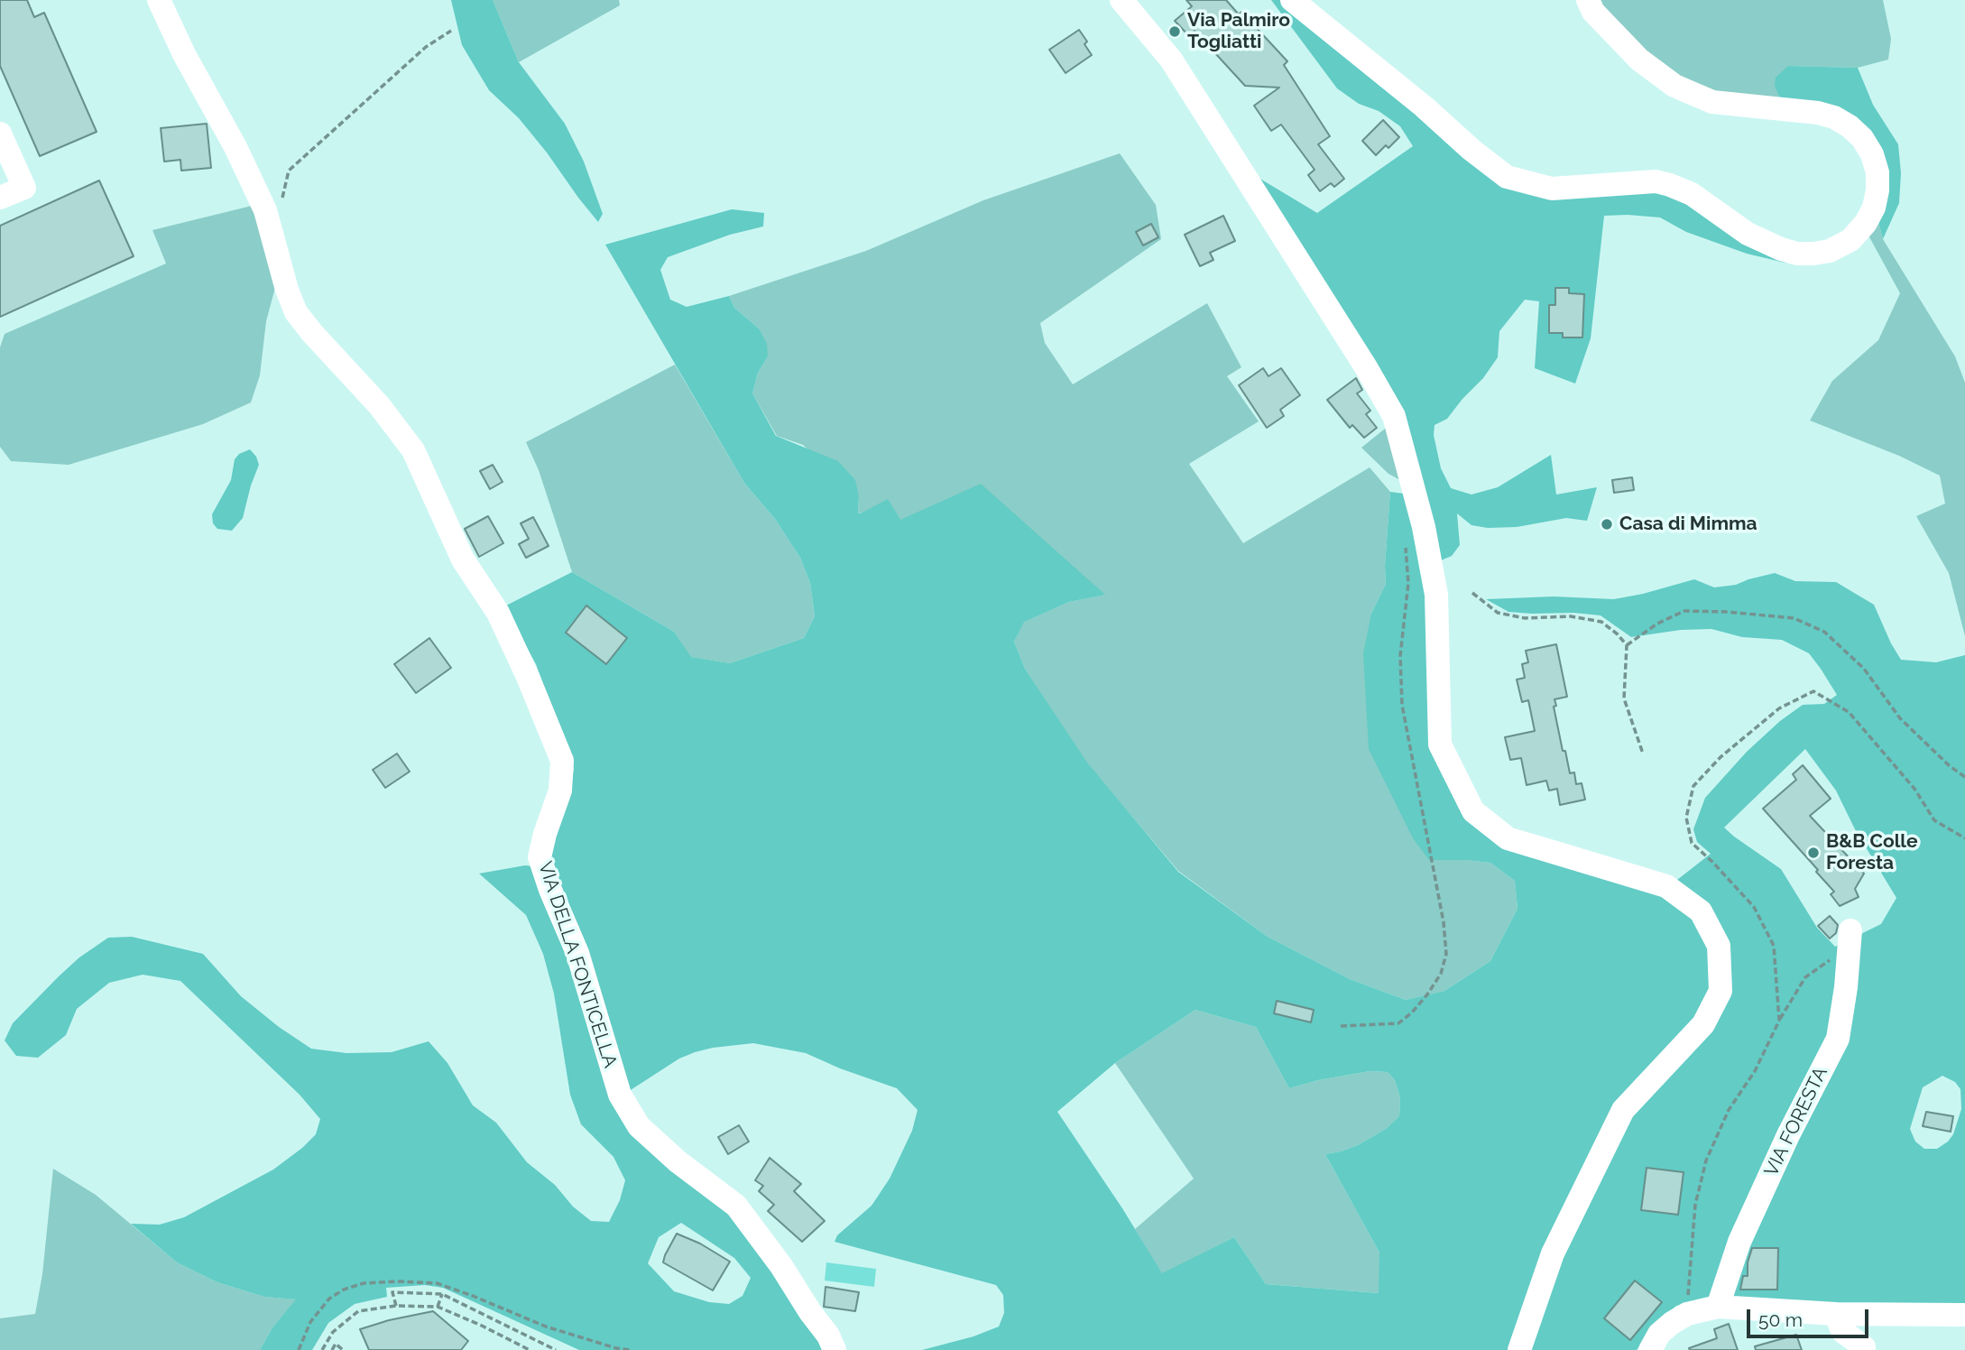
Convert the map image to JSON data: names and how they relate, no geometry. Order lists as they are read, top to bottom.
{
  "streets": {
    "street": ["VIA DELLA FONTICELLA", "VIA FORESTA"]
  },
  "places": ["Via Palmiro Togliatti", "Casa di Mimma", "B&B Colle Foresta"],
  "scale_bar": "50 m"
}
